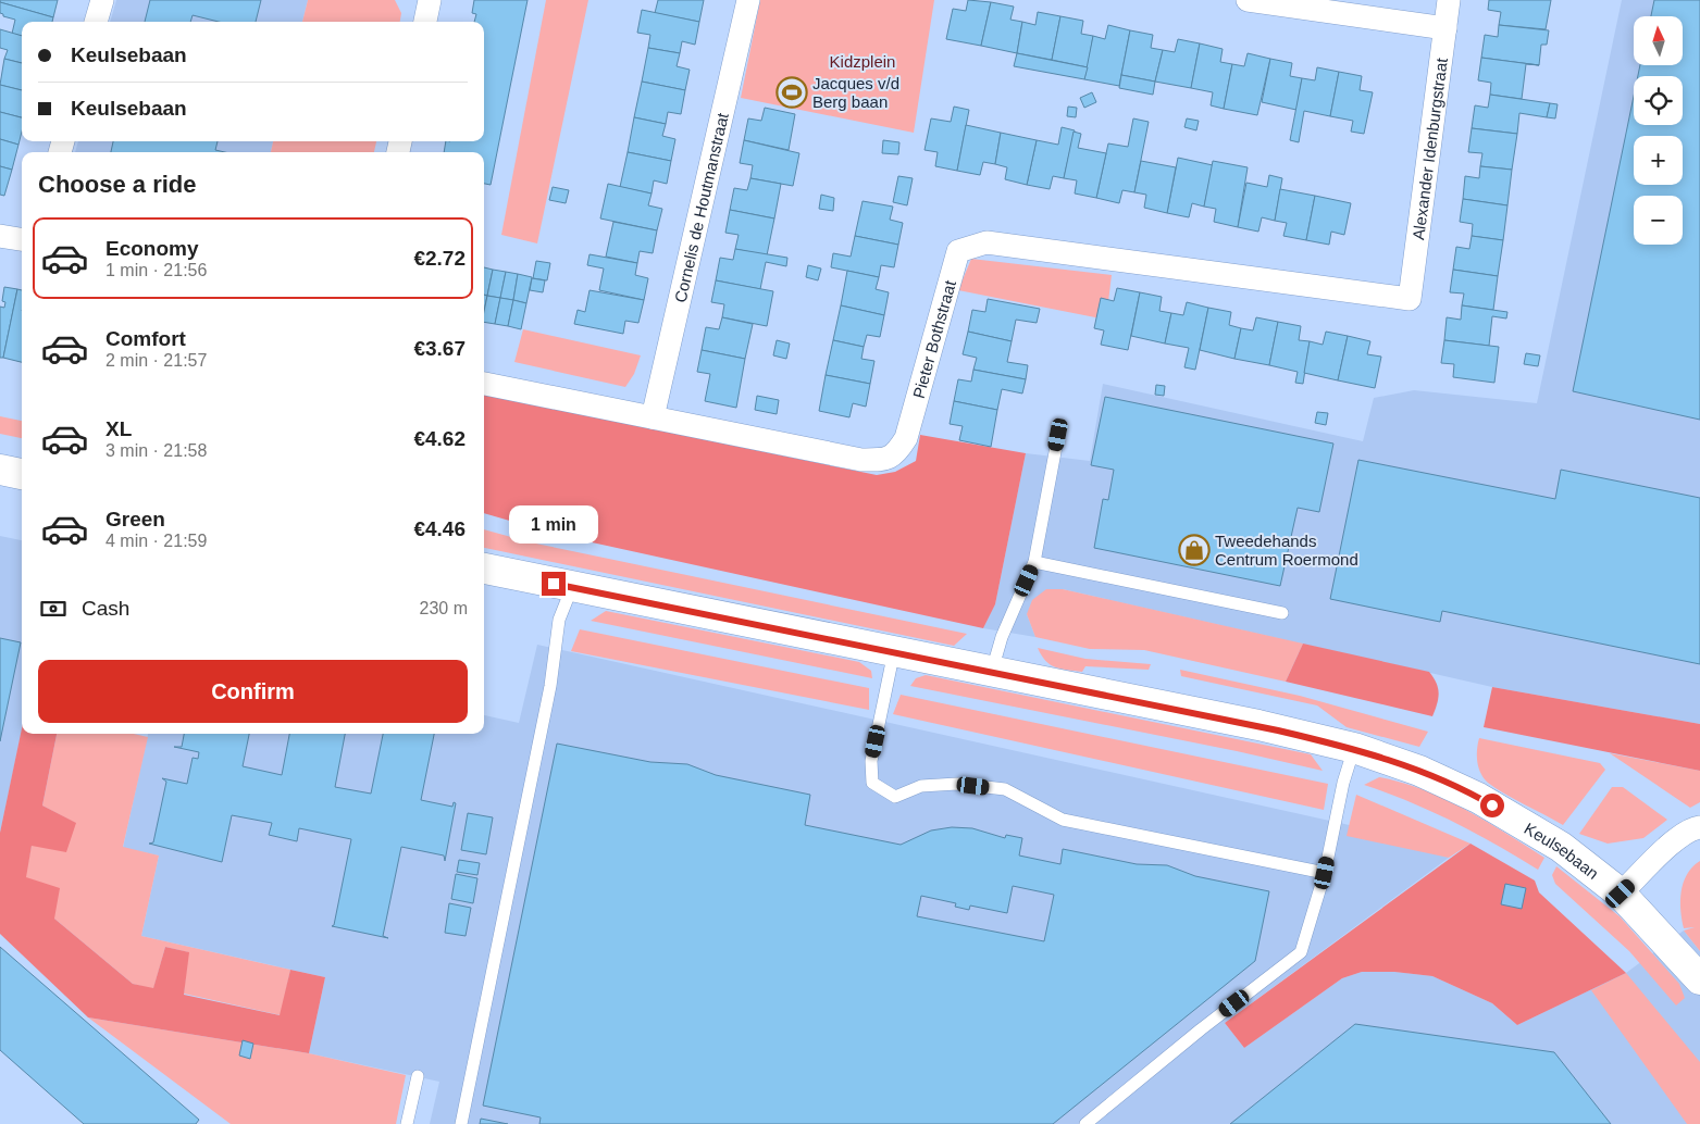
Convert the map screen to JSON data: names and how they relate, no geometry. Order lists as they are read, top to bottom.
{
  "streets": {
    "street": [
      "Alexander Idenburgstraat",
      "Cornelis de Houtmanstraat",
      "Pieter Bothstraat",
      "Keulsebaan"
    ]
  },
  "crossings": [
    ["Alexander Idenburgstraat", "Pieter Bothstraat"],
    ["Cornelis de Houtmanstraat", "Pieter Bothstraat"]
  ],
  "parks": ["Kidzplein"],
  "places": {
    "sports": ["Jacques v/d Berg baan"],
    "shop": ["Tweedehands Centrum Roermond"]
  },
  "north": "top",
  "page": {
    "map_buttons": ["+", "−"],
    "banner": ["Keulsebaan", "Keulsebaan"],
    "heading": "Choose a ride",
    "list": [
      {
        "name": "Economy",
        "note": "1 min · 21:56",
        "value": "€2.72"
      },
      {
        "name": "Comfort",
        "note": "2 min · 21:57",
        "value": "€3.67"
      },
      {
        "name": "XL",
        "note": "3 min · 21:58",
        "value": "€4.62"
      },
      {
        "name": "Green",
        "note": "4 min · 21:59",
        "value": "€4.46"
      }
    ],
    "bubble": "1 min",
    "pay": ["Cash", "230 m"],
    "buttons": "Confirm"
  }
}
